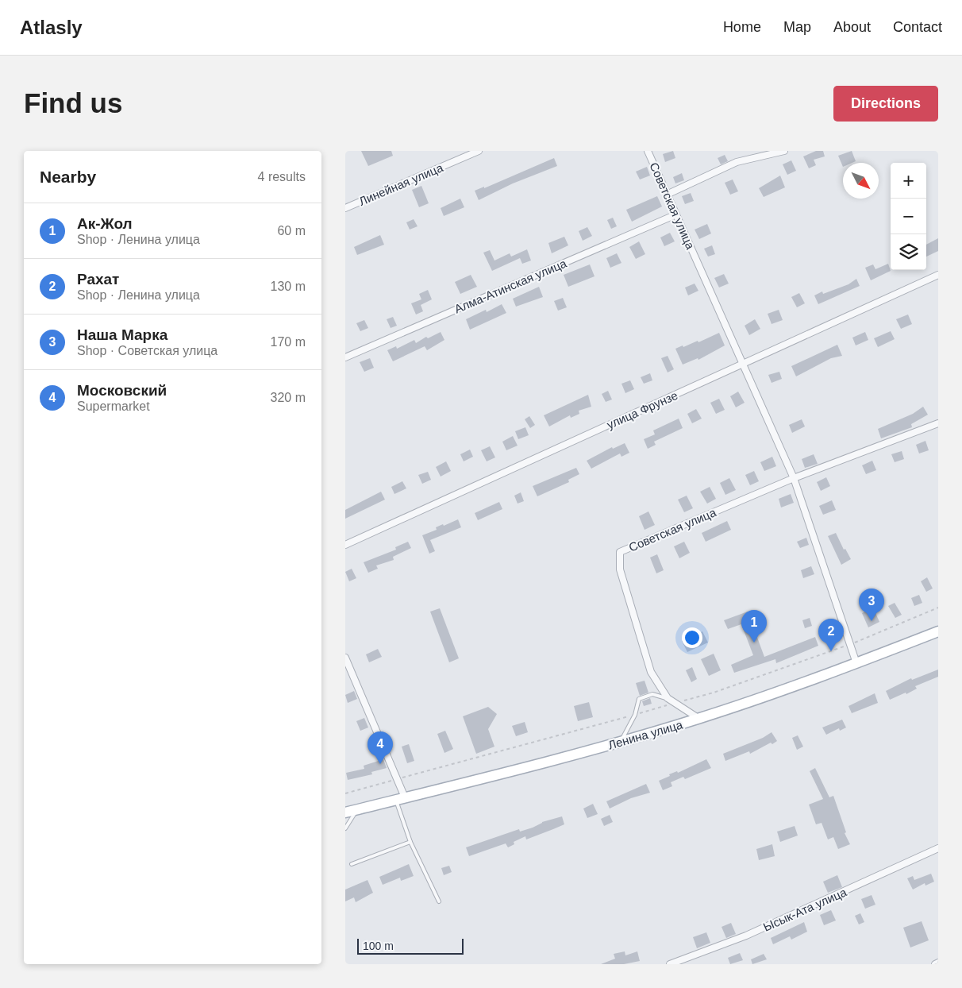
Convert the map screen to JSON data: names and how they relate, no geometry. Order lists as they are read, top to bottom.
{
  "streets": {
    "main road": ["Ленина улица"],
    "street": [
      "Линейная улица",
      "Советская улица",
      "Алма-Атинская улица",
      "улица Фрунзе",
      "Ысык-Ата улица"
    ]
  },
  "crossings": [
    ["Советская улица", "Алма-Атинская улица"],
    ["Советская улица", "улица Фрунзе"],
    ["Советская улица", "Ленина улица"]
  ],
  "scale_bar": "100 m",
  "north": "bottom right",
  "page": {
    "header": "Atlasly",
    "nav": [
      "Home",
      "Map",
      "About",
      "Contact"
    ],
    "buttons": "Directions",
    "title": "Find us",
    "heading": ["Nearby", "4 results"],
    "map_buttons": ["+", "−"],
    "list": [
      {
        "mark": "1",
        "name": "Ак-Жол",
        "note": "Shop · Ленина улица",
        "value": "60 m"
      },
      {
        "mark": "2",
        "name": "Рахат",
        "note": "Shop · Ленина улица",
        "value": "130 m"
      },
      {
        "mark": "3",
        "name": "Наша Марка",
        "note": "Shop · Советская улица",
        "value": "170 m"
      },
      {
        "mark": "4",
        "name": "Московский",
        "note": "Supermarket",
        "value": "320 m"
      }
    ],
    "pins": [
      "3",
      "1",
      "2",
      "4"
    ],
    "scale": "100 m"
  }
}
